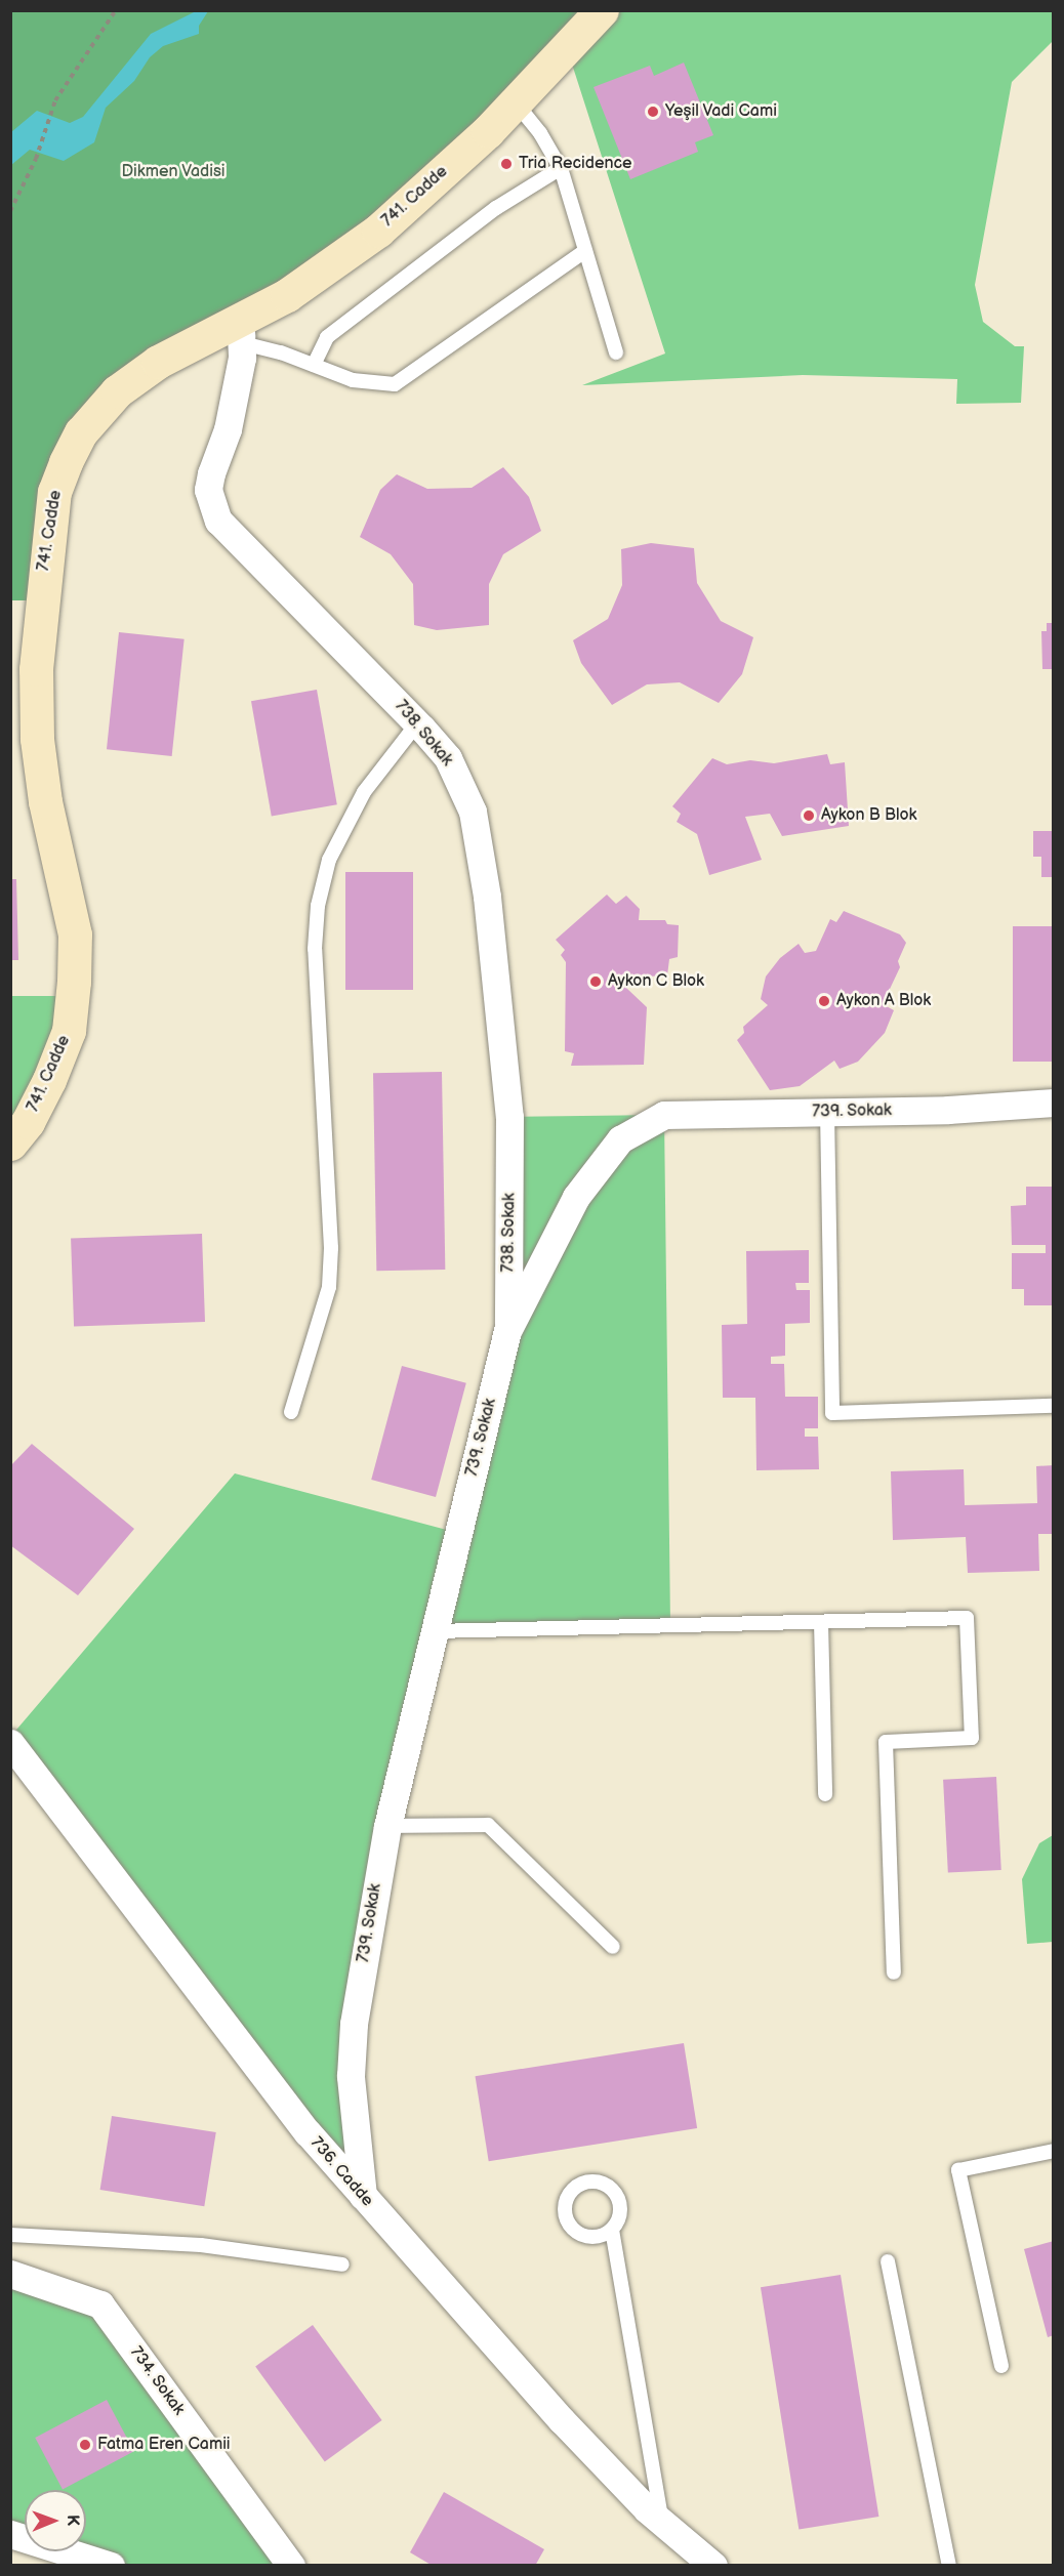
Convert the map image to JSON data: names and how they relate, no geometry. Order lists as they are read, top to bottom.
{
  "streets": {
    "street": [
      "741. Cadde",
      "738. Sokak",
      "739. Sokak",
      "736. Cadde",
      "734. Sokak"
    ]
  },
  "crossings": [
    ["741. Cadde", "738. Sokak"],
    ["738. Sokak", "739. Sokak"],
    ["739. Sokak", "736. Cadde"]
  ],
  "parks": ["Dikmen Vadisi"],
  "places": [
    "Yeşil Vadi Cami",
    "Tria Recidence",
    "Aykon B Blok",
    "Aykon C Blok",
    "Aykon A Blok",
    "Fatma Eren Camii"
  ],
  "north": "right"
}
